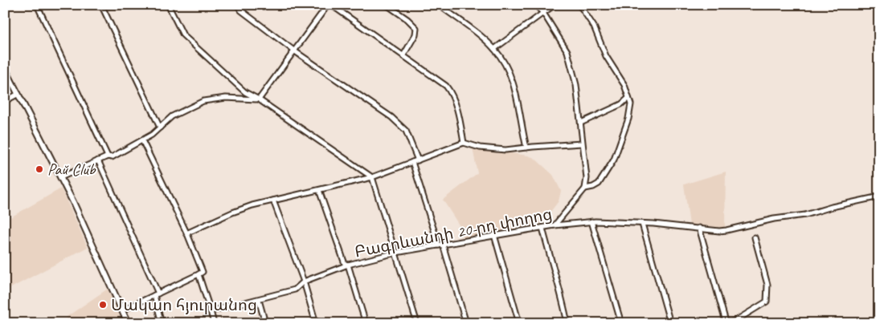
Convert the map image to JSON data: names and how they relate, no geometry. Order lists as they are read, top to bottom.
{
  "streets": {
    "street": ["Բագրևանդի 20-րդ փողոց"]
  },
  "places": ["Рай Club", "Մակաո հյուրանոց"]
}
